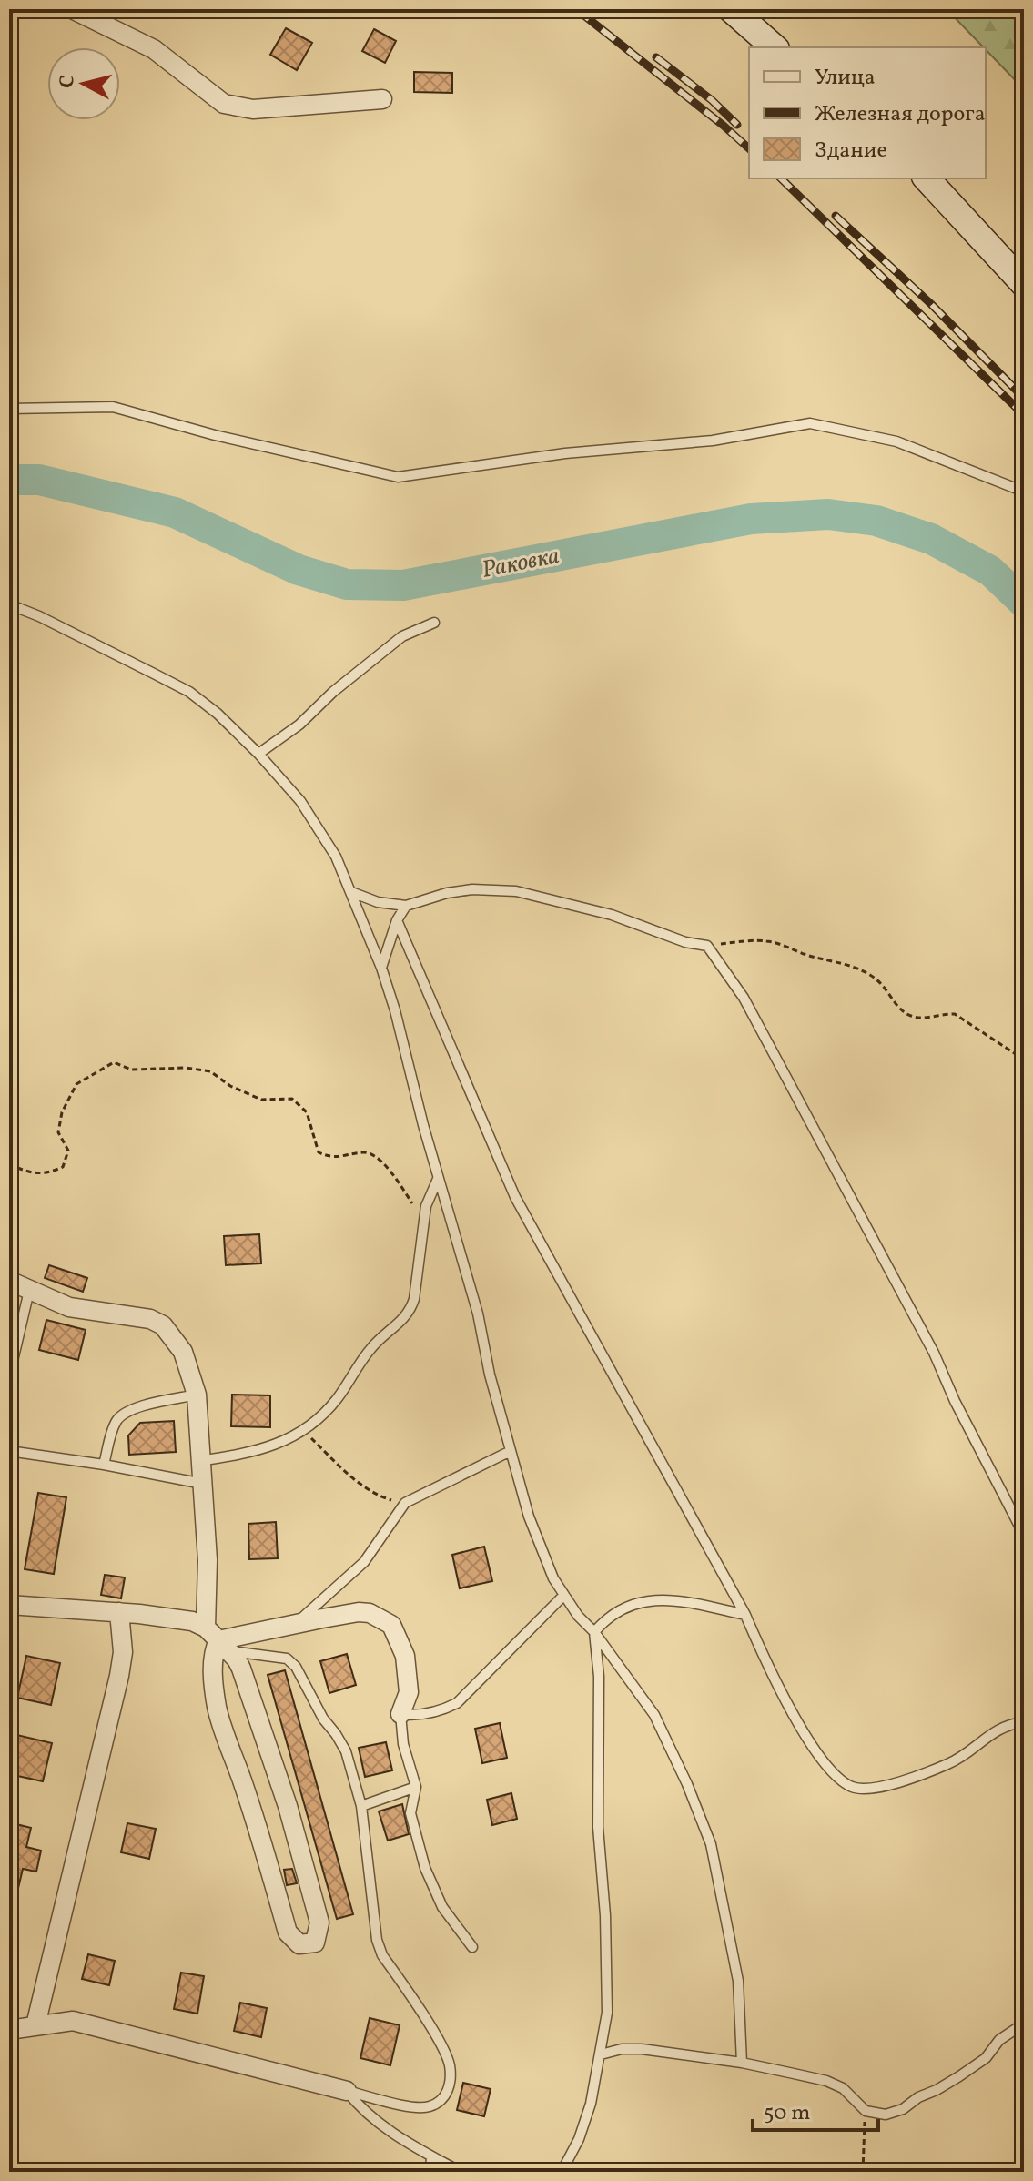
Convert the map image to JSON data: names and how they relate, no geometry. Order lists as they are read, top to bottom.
{
  "water": ["Раковка"],
  "legend": ["Улица", "Железная дорога", "Здание"],
  "scale_bar": "50 m",
  "north": "left"
}
